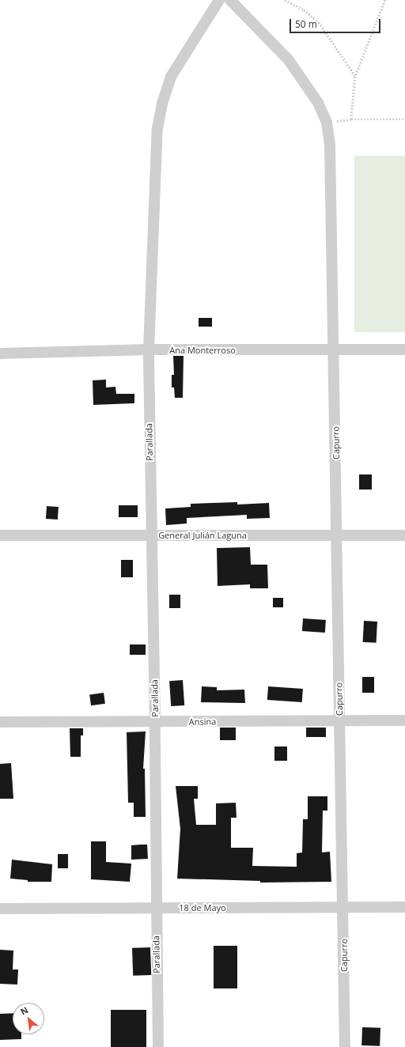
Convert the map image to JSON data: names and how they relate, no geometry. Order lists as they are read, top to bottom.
{
  "streets": {
    "street": [
      "Ana Monterroso",
      "Parallada",
      "Capurro",
      "General Julián Laguna",
      "Ansina",
      "18 de Mayo"
    ]
  },
  "crossings": [
    ["Ana Monterroso", "Parallada"],
    ["Ana Monterroso", "Capurro"],
    ["Parallada", "General Julián Laguna"],
    ["Parallada", "Ansina"],
    ["Parallada", "18 de Mayo"],
    ["Capurro", "General Julián Laguna"],
    ["Capurro", "Ansina"],
    ["Capurro", "18 de Mayo"]
  ],
  "scale_bar": "50 m",
  "north": "top left"
}
